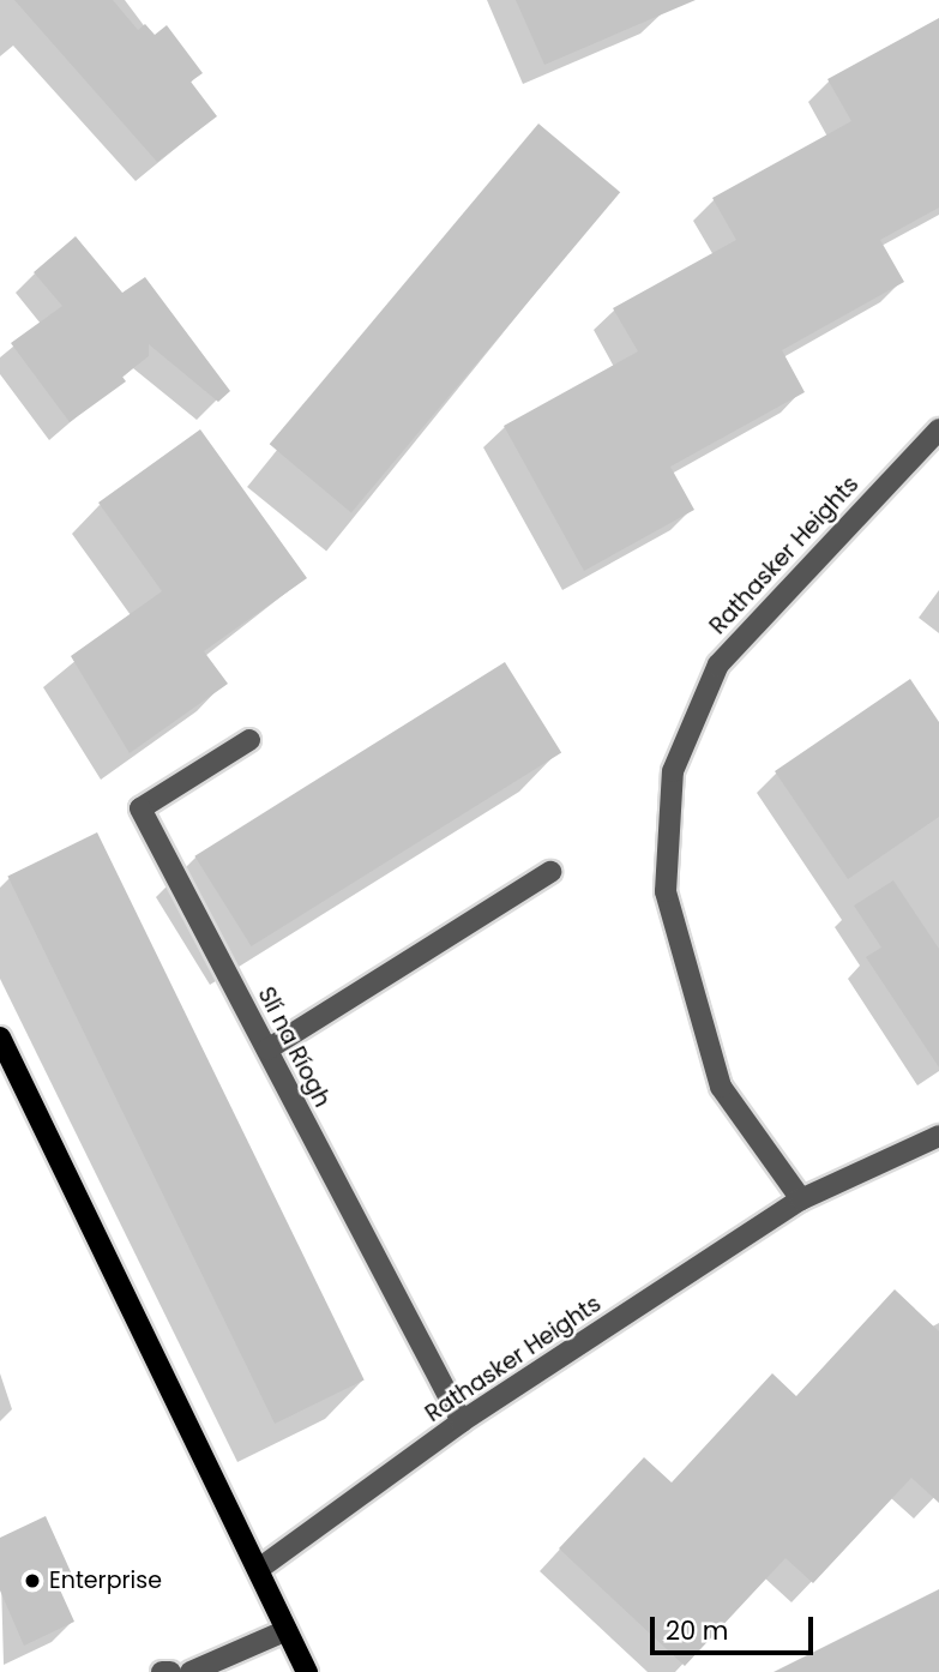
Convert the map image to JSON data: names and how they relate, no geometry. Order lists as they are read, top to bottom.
{
  "streets": {
    "street": ["Rathasker Heights", "Slí na Ríogh"]
  },
  "crossings": [
    ["Rathasker Heights", "Slí na Ríogh"]
  ],
  "places": ["Enterprise"],
  "scale_bar": "20 m"
}
